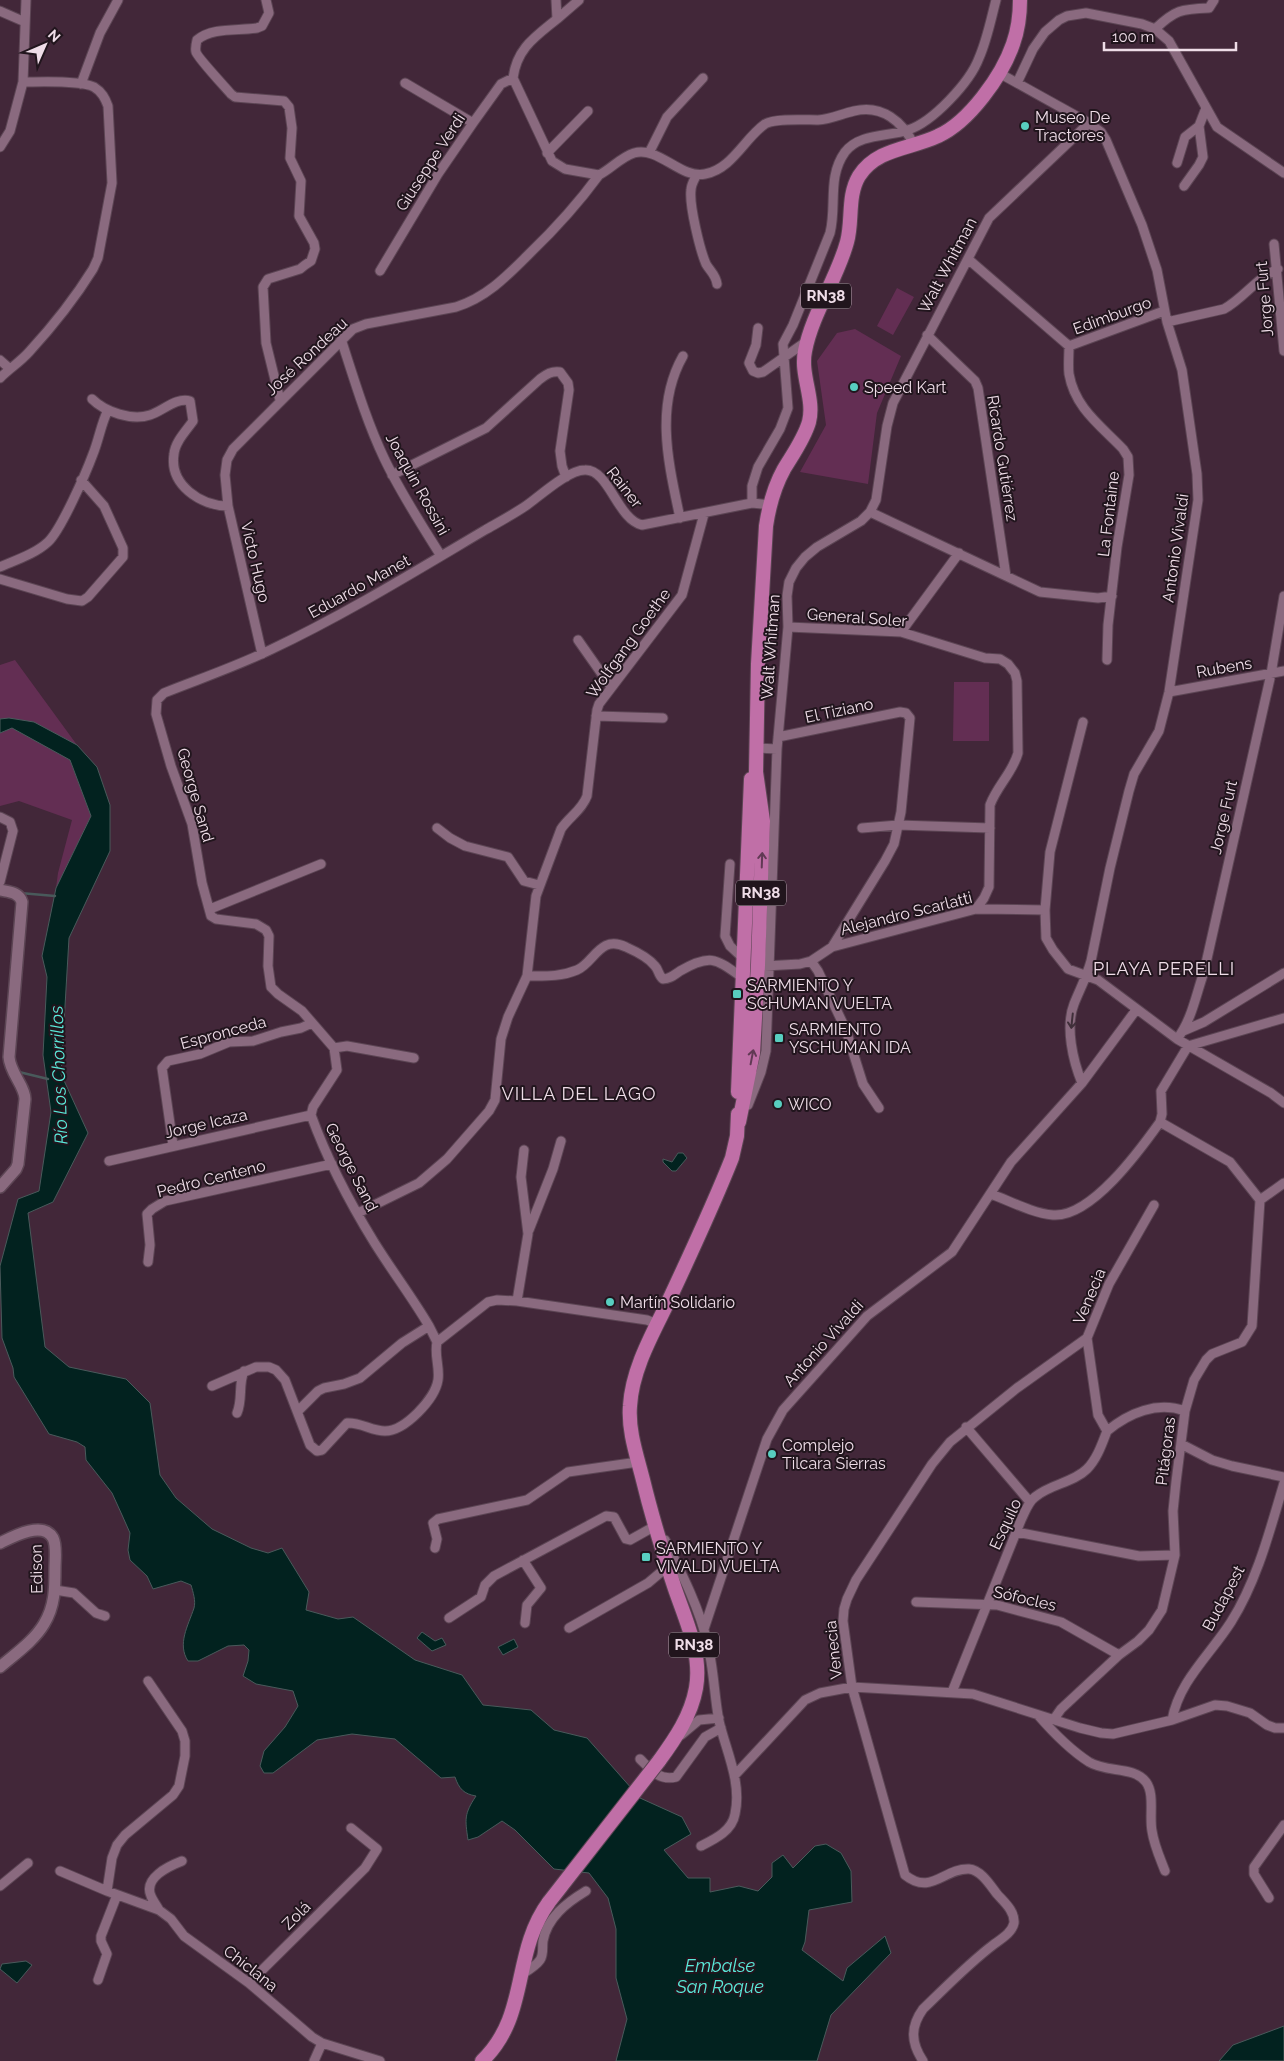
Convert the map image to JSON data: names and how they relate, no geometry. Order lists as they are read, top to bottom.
{
  "streets": {
    "main road": ["RN38"],
    "street": [
      "Giuseppe Verdi",
      "Walt Whitman",
      "Jorge Furt",
      "Edimburgo",
      "José Rondeau",
      "Ricardo Gutiérrez",
      "Joaquin Rossini",
      "Rainer",
      "La Fontaine",
      "Antonio Vivaldi",
      "Victo Hugo",
      "Eduardo Manet",
      "General Soler",
      "Wolfgang Goethe",
      "Rubens",
      "El Tiziano",
      "George Sand",
      "Alejandro Scarlatti",
      "Espronceda",
      "Jorge Icaza",
      "Pedro Centeno",
      "Venecia",
      "Pitágoras",
      "Esquilo",
      "Edison",
      "Sófocles",
      "Budapest",
      "Zolá",
      "Chiclana"
    ]
  },
  "crossings": [
    ["Walt Whitman", "RN38"],
    ["Walt Whitman", "Ricardo Gutiérrez"],
    ["Walt Whitman", "Antonio Vivaldi"],
    ["Walt Whitman", "General Soler"],
    ["Walt Whitman", "El Tiziano"],
    ["Walt Whitman", "Alejandro Scarlatti"],
    ["RN38", "Rainer"],
    ["RN38", "Antonio Vivaldi"],
    ["RN38", "Alejandro Scarlatti"],
    ["Jorge Furt", "Edimburgo"],
    ["Jorge Furt", "Rubens"],
    ["Edimburgo", "La Fontaine"],
    ["Edimburgo", "Antonio Vivaldi"],
    ["José Rondeau", "Joaquin Rossini"],
    ["José Rondeau", "Victo Hugo"],
    ["Joaquin Rossini", "Eduardo Manet"],
    ["Rainer", "Eduardo Manet"],
    ["Rainer", "Wolfgang Goethe"],
    ["Antonio Vivaldi", "Rubens"],
    ["Victo Hugo", "Eduardo Manet"],
    ["Eduardo Manet", "George Sand"],
    ["Wolfgang Goethe", "George Sand"],
    ["George Sand", "Jorge Icaza"],
    ["George Sand", "Pedro Centeno"],
    ["Espronceda", "Jorge Icaza"],
    ["Pitágoras", "Sófocles"],
    ["Esquilo", "Sófocles"],
    ["Zolá", "Chiclana"]
  ],
  "districts": ["PLAYA PERELLI", "VILLA DEL LAGO"],
  "water": ["Río Los Chorrillos", "Embalse San Roque"],
  "places": {
    "other": [
      "Museo De Tractores",
      "Speed Kart",
      "WICO",
      "Martín Solidario",
      "Complejo Tilcara Sierras"
    ],
    "transit": ["SARMIENTO Y SCHUMAN VUELTA", "SARMIENTO YSCHUMAN IDA", "SARMIENTO Y VIVALDI VUELTA"]
  },
  "scale_bar": "100 m",
  "north": "top right"
}
